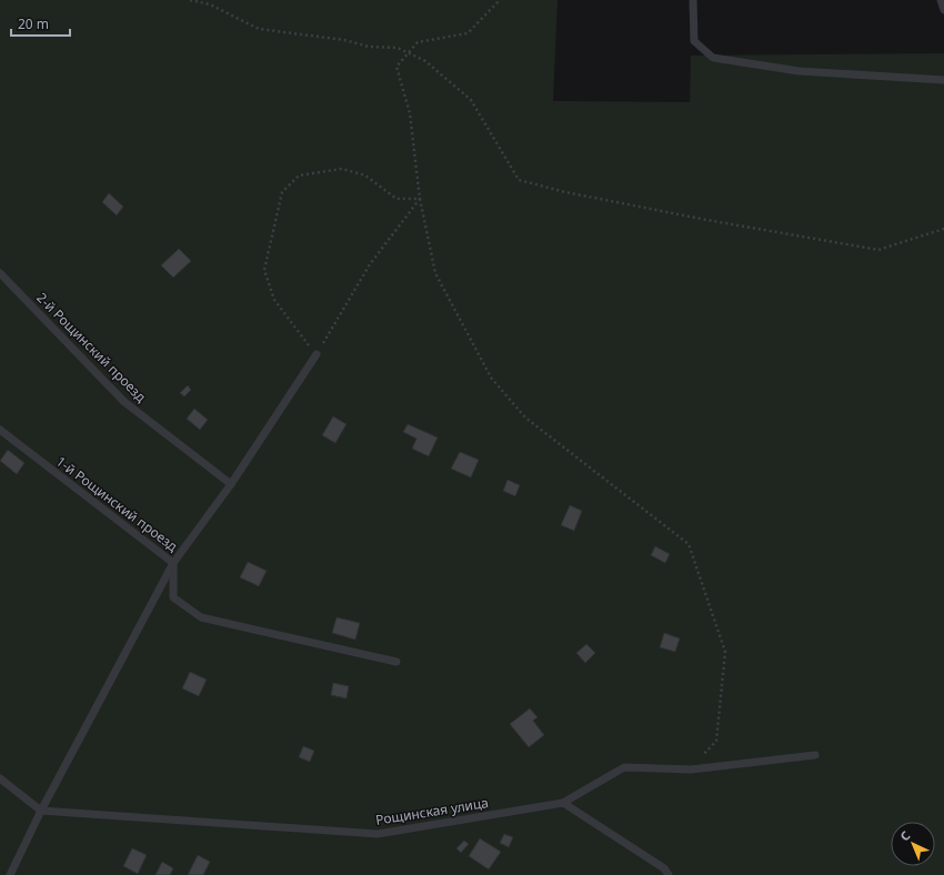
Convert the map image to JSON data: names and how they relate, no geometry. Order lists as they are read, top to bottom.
{
  "streets": {
    "lane": ["2-й Рощинский проезд", "1-й Рощинский проезд", "Рощинская улица"]
  },
  "scale_bar": "20 m",
  "north": "top left"
}
